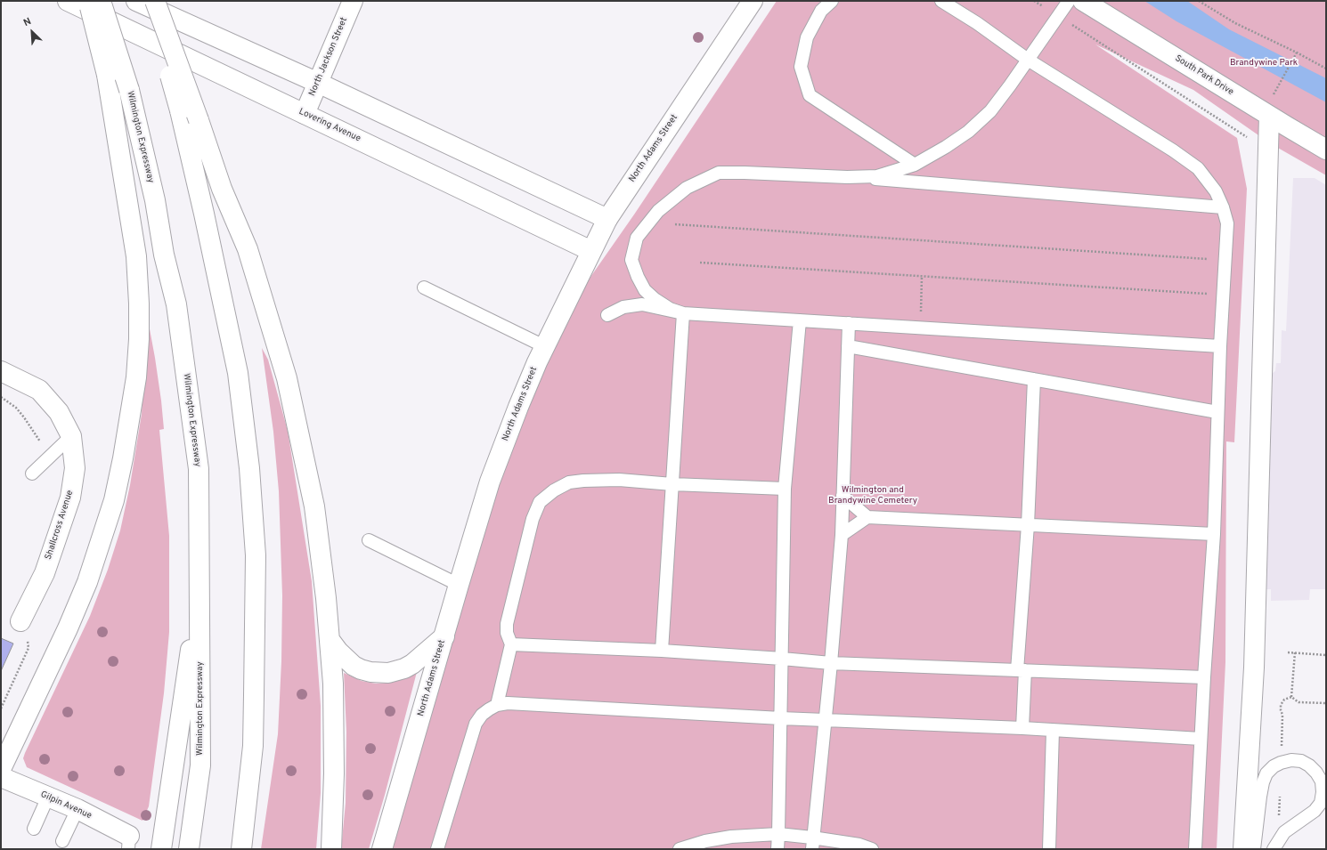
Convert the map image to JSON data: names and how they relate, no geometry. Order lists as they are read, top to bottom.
{
  "streets": {
    "main road": [
      "North Jackson Street",
      "South Park Drive",
      "Lovering Avenue",
      "Wilmington Expressway",
      "North Adams Street",
      "Shallcross Avenue",
      "Gilpin Avenue"
    ]
  },
  "crossings": [
    ["North Jackson Street", "Lovering Avenue"],
    ["Lovering Avenue", "North Adams Street"]
  ],
  "parks": ["Brandywine Park", "Wilmington and Brandywine Cemetery"],
  "north": "top left"
}
